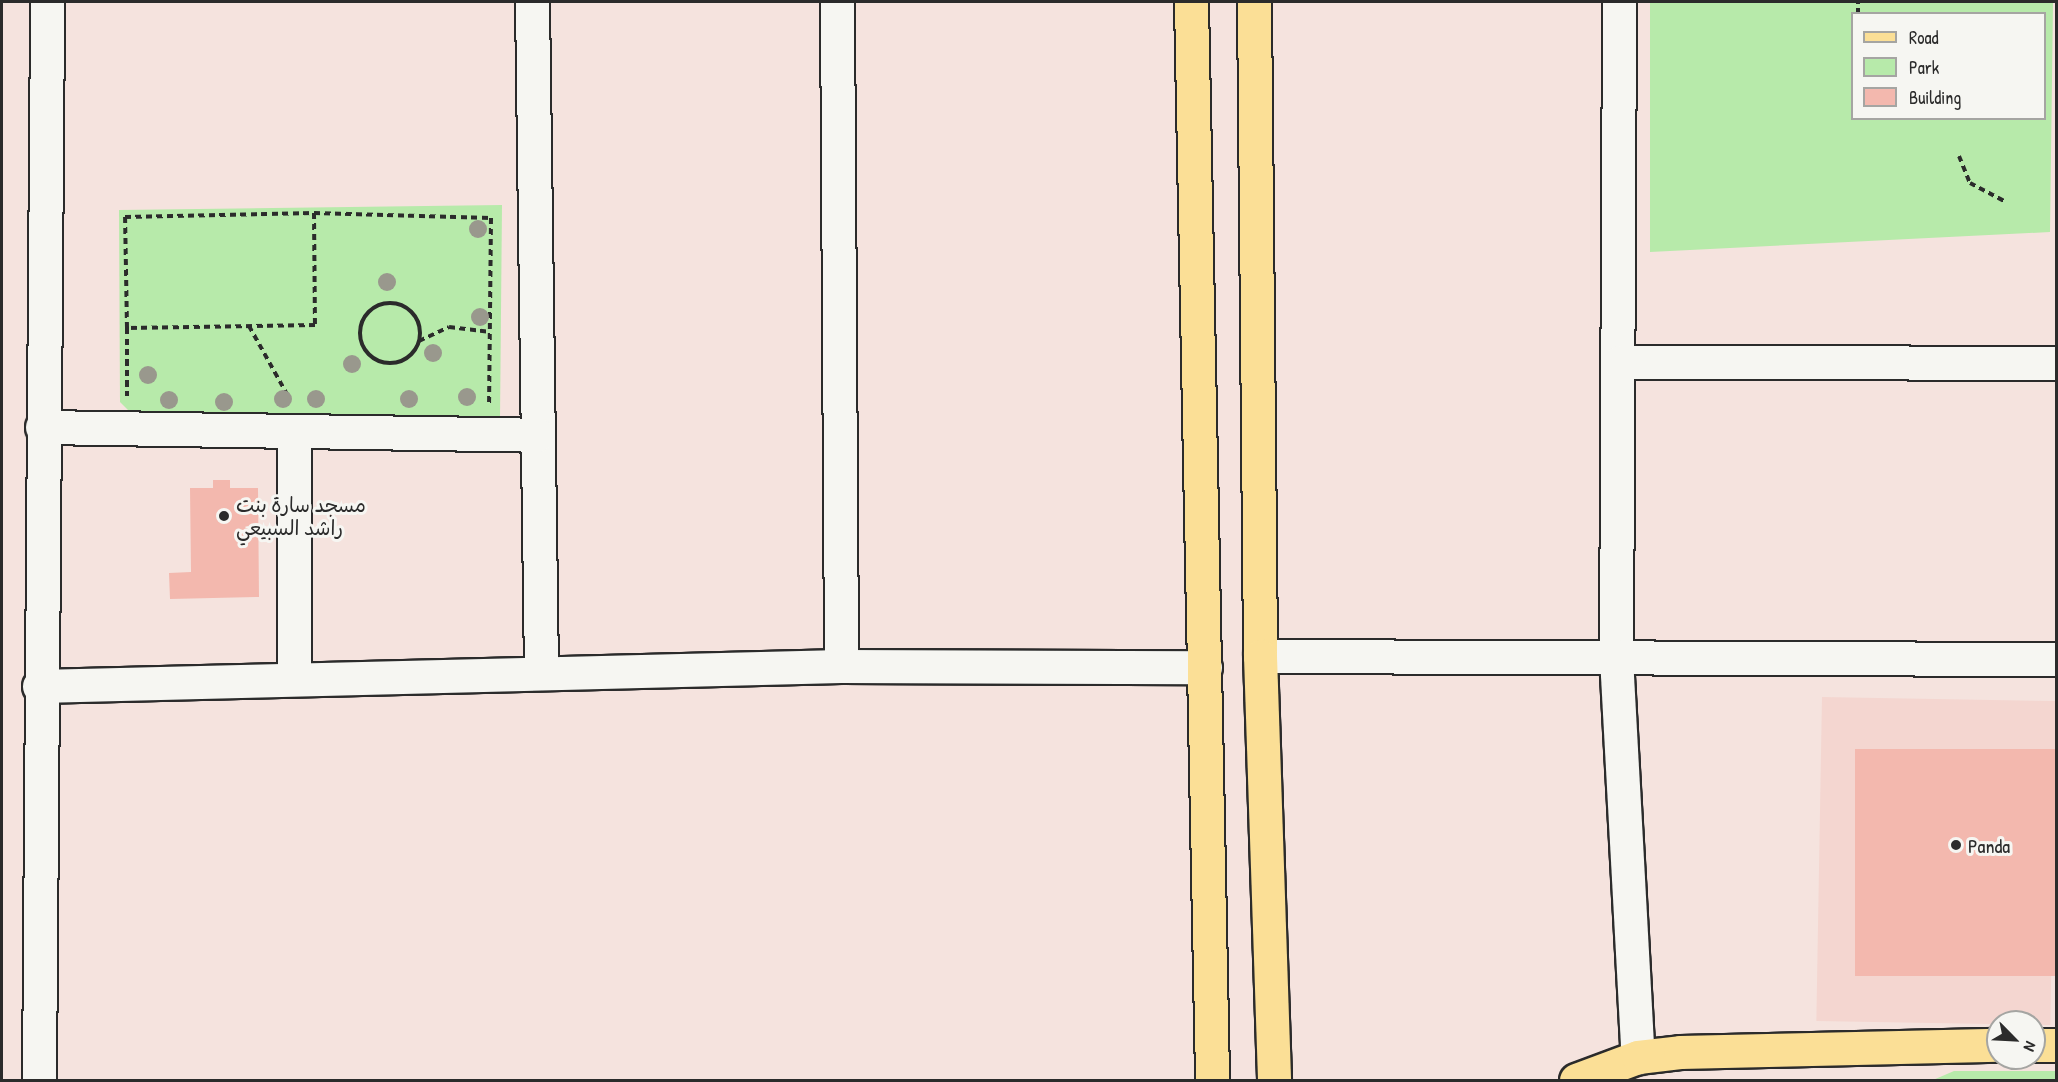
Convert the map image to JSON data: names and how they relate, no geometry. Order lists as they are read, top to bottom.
{
  "places": ["مسجد سارة بنت راشد السبيعي", "Panda"],
  "legend": ["Road", "Park", "Building"],
  "north": "bottom right"
}
